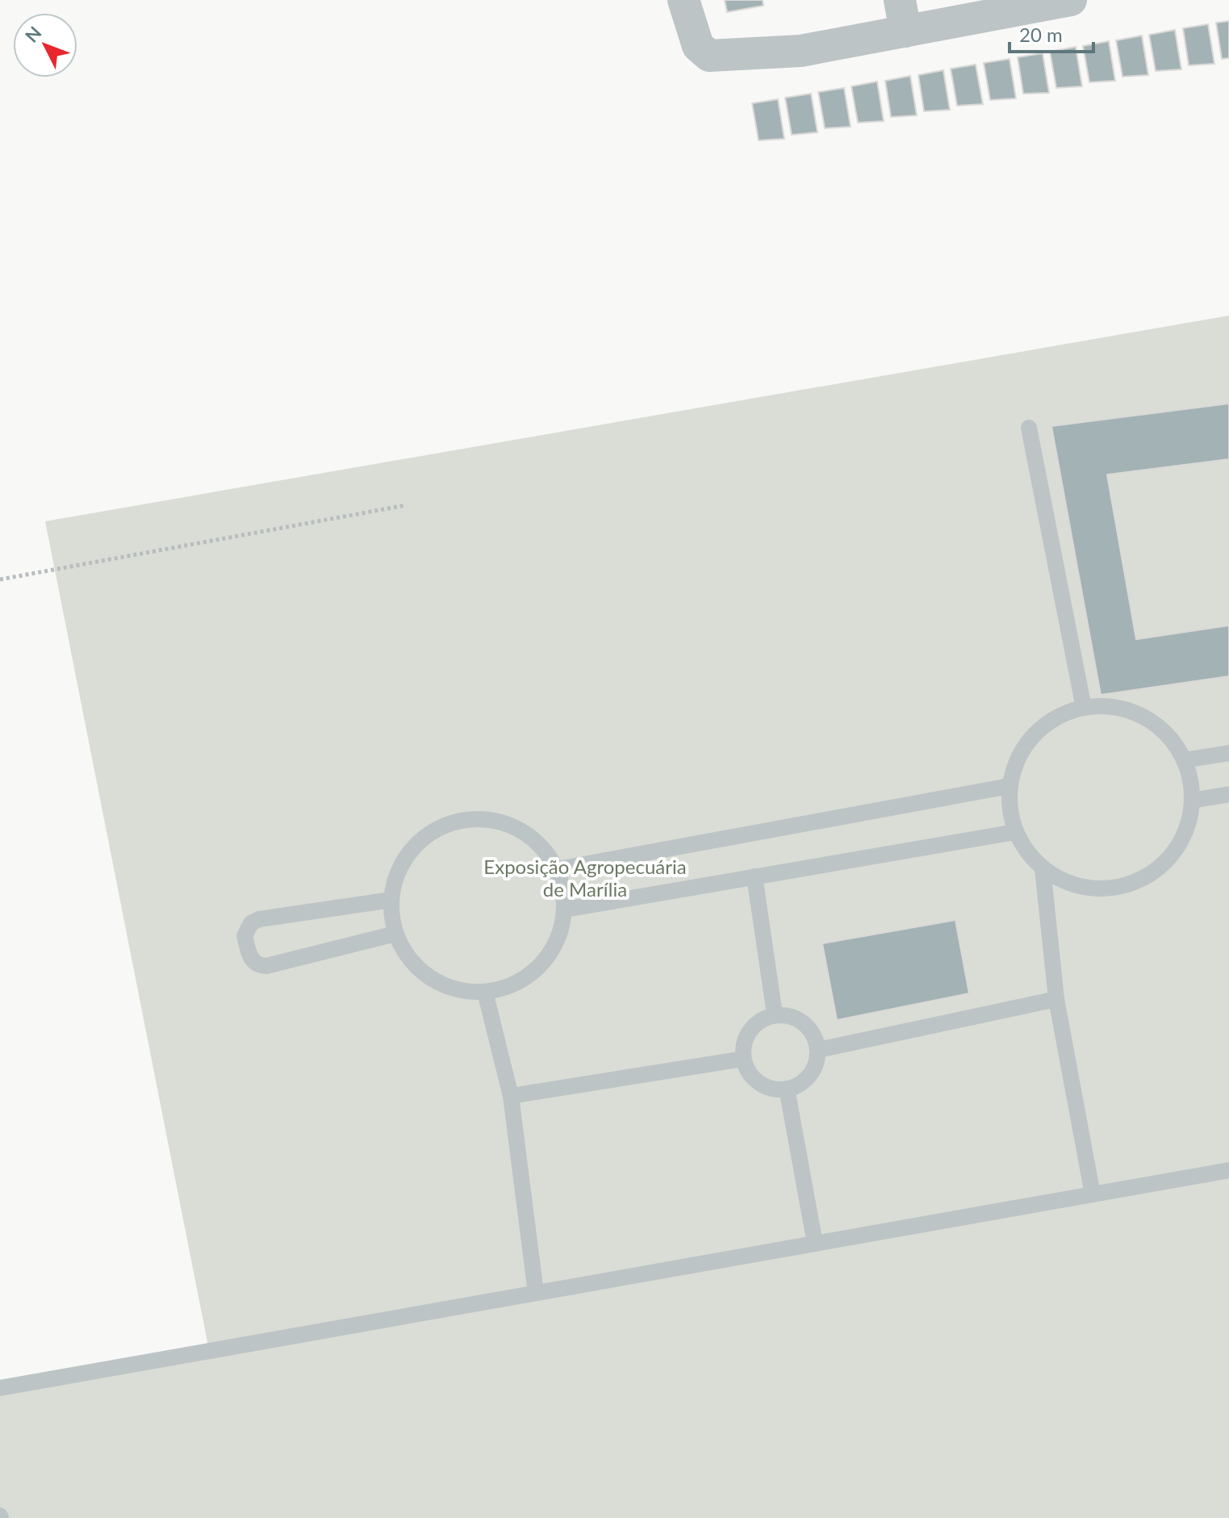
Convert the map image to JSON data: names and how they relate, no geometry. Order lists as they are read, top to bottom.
{
  "parks": ["Exposição Agropecuária de Marília"],
  "scale_bar": "20 m",
  "north": "top left"
}
